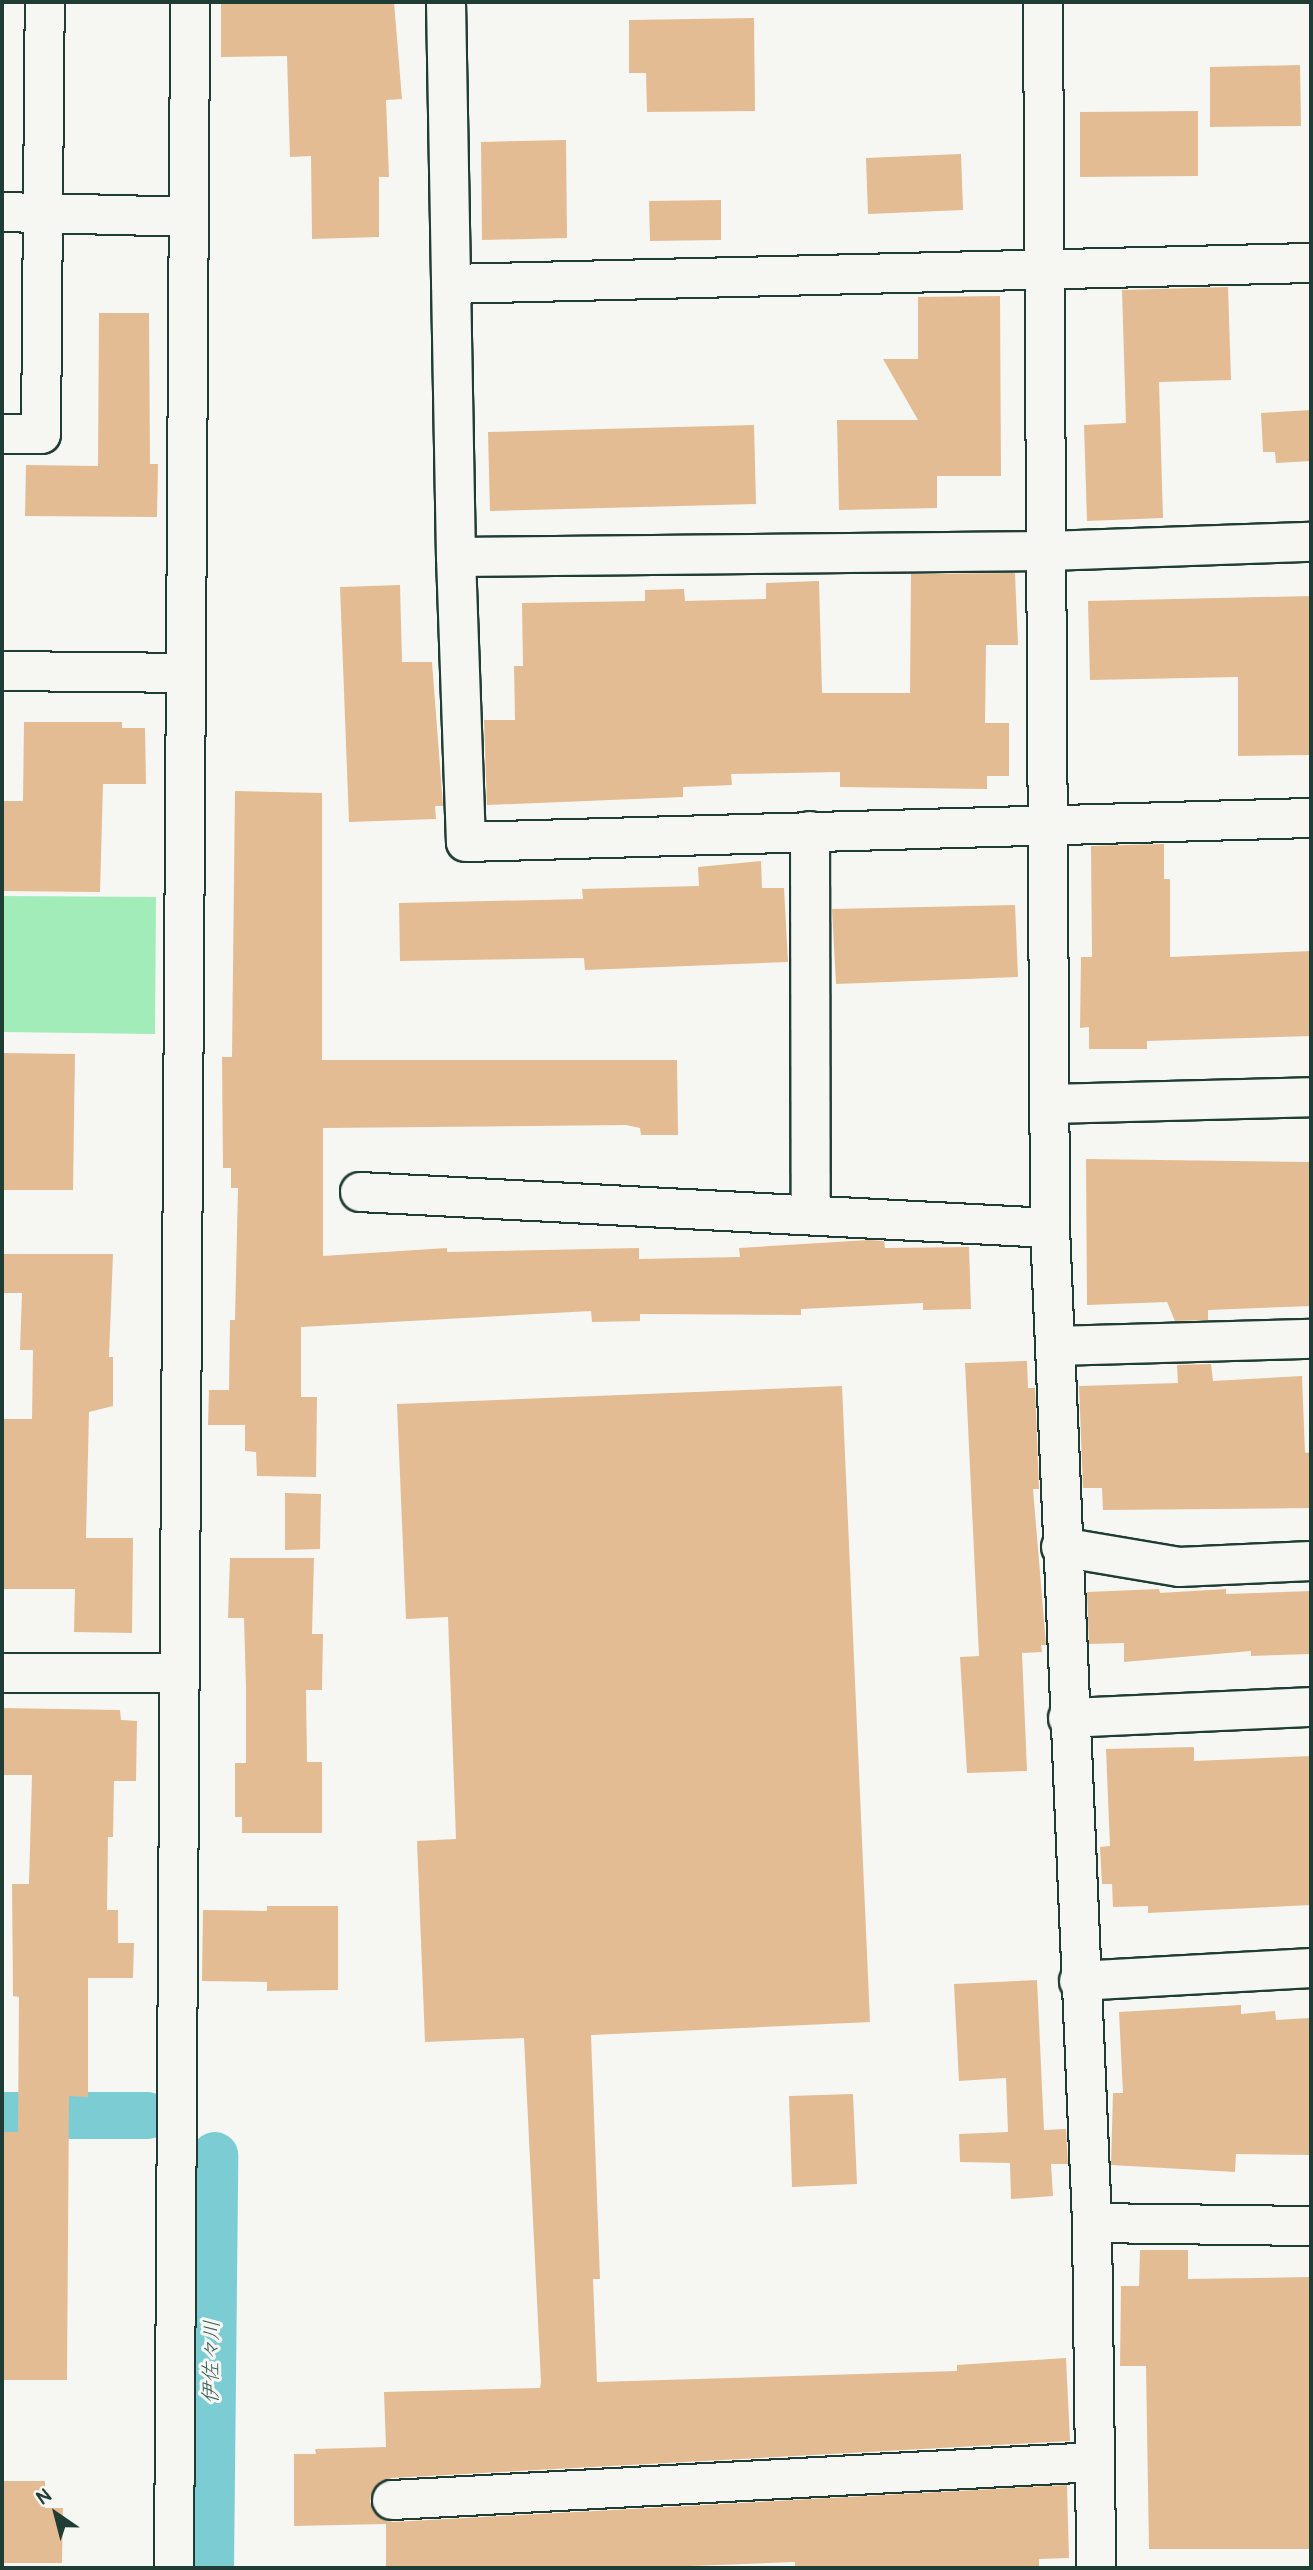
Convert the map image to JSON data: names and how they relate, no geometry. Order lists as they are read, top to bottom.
{
  "water": ["伊佐々川"],
  "north": "top left"
}
